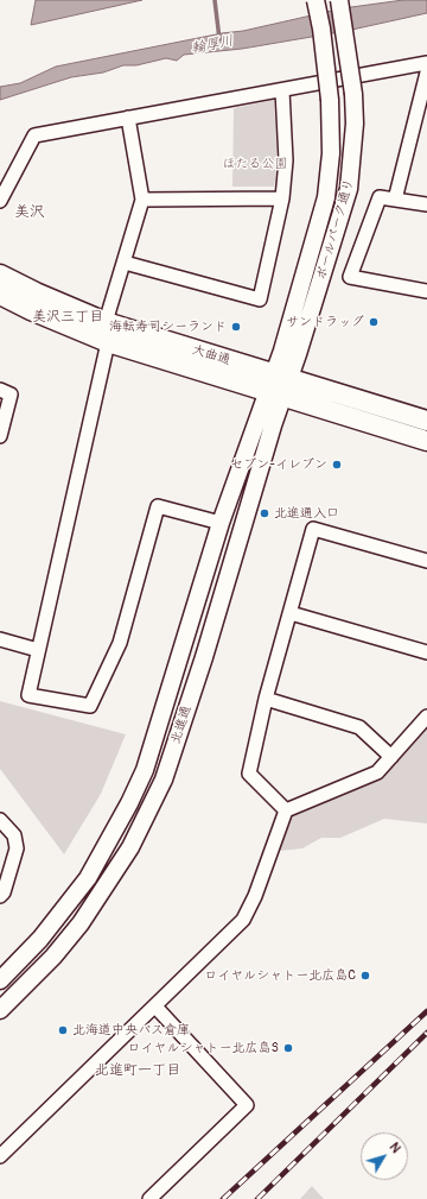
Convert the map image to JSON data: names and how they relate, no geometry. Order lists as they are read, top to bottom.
{
  "streets": {
    "main road": ["大曲通"],
    "street": ["ボールパーク通り", "北進通"]
  },
  "crossings": [
    ["ボールパーク通り", "大曲通"],
    ["ボールパーク通り", "北進通"],
    ["大曲通", "北進通"]
  ],
  "districts": ["美沢", "美沢三丁目", "北進町一丁目"],
  "water": ["輪厚川"],
  "parks": ["ほたる公園"],
  "places": [
    "サンドラッグ",
    "海転寿司シーランド",
    "セブン-イレブン",
    "北進通入口",
    "ロイヤルシャトー北広島C",
    "北海道中央バス倉庫",
    "ロイヤルシャトー北広島S"
  ],
  "north": "top right"
}
